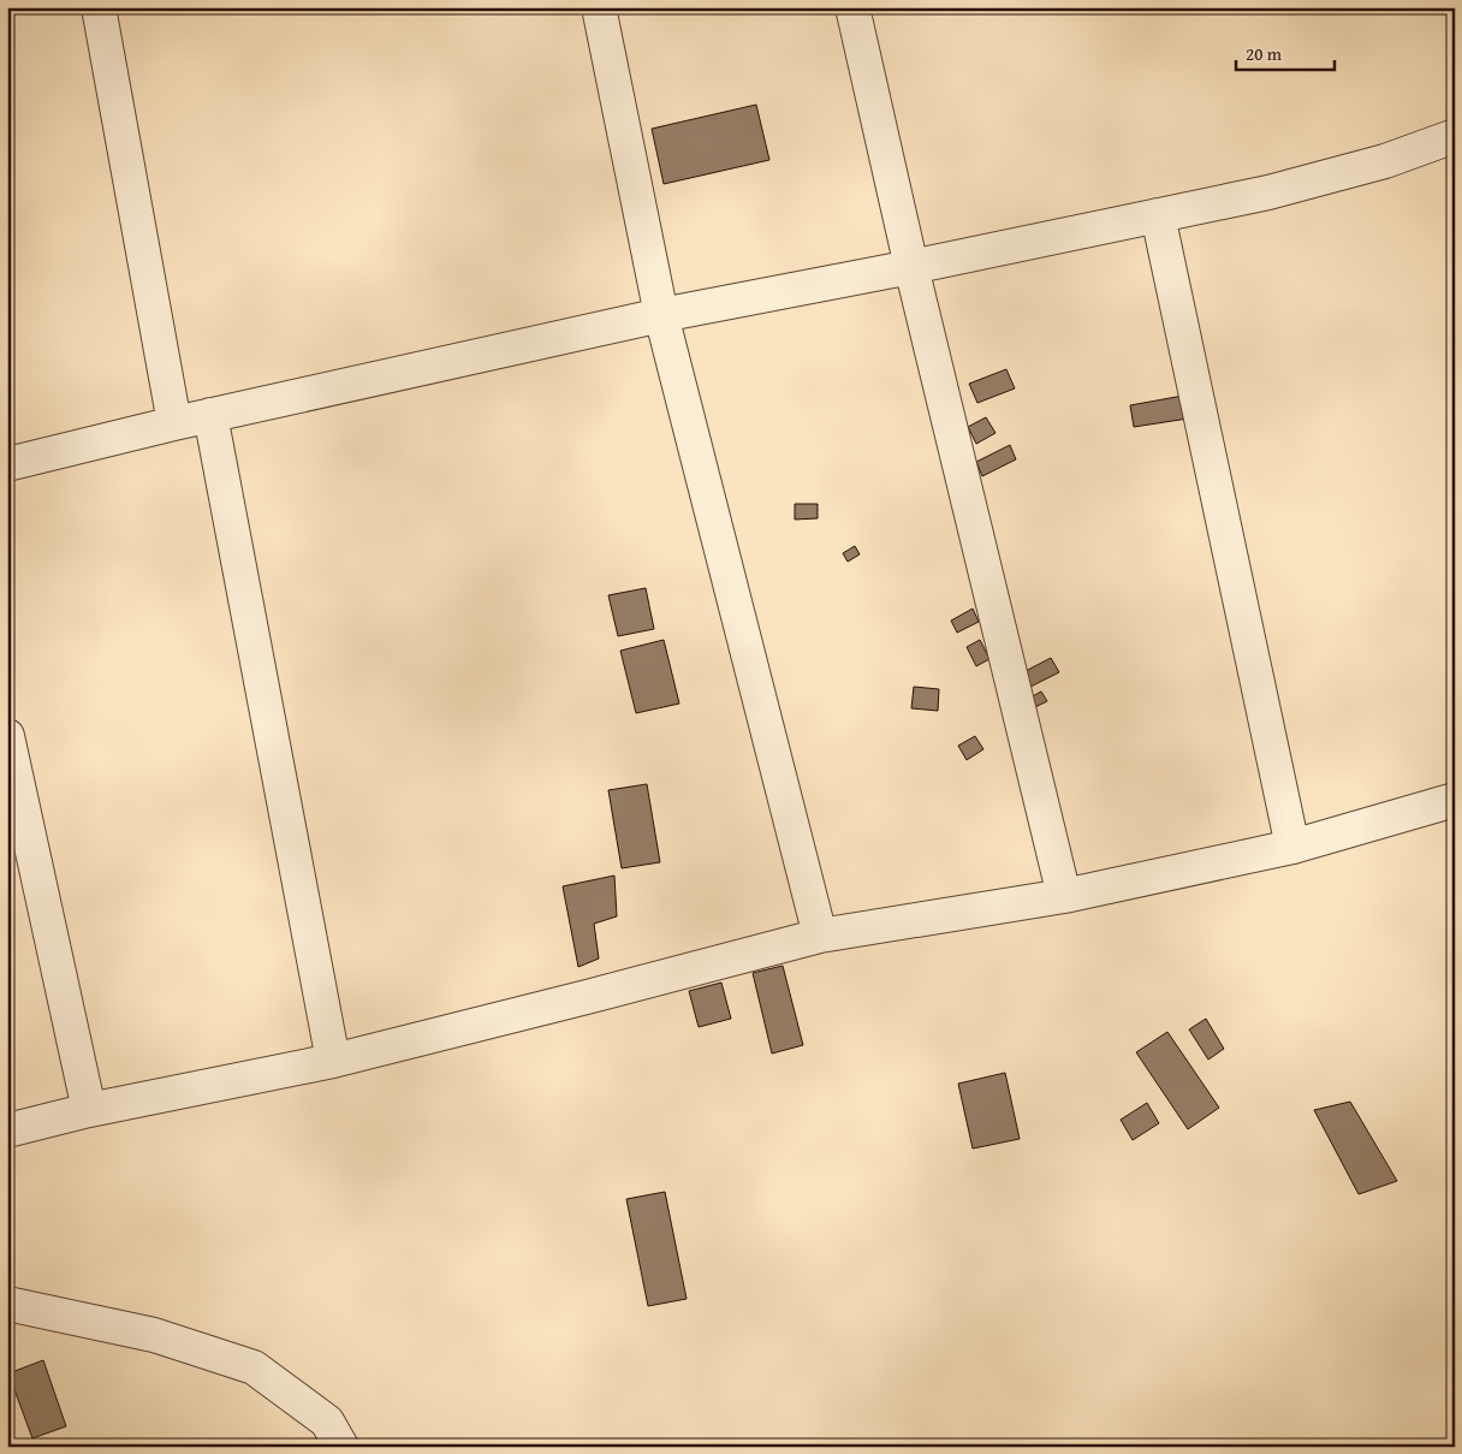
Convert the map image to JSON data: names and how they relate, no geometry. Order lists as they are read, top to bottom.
{
  "scale_bar": "20 m"
}
